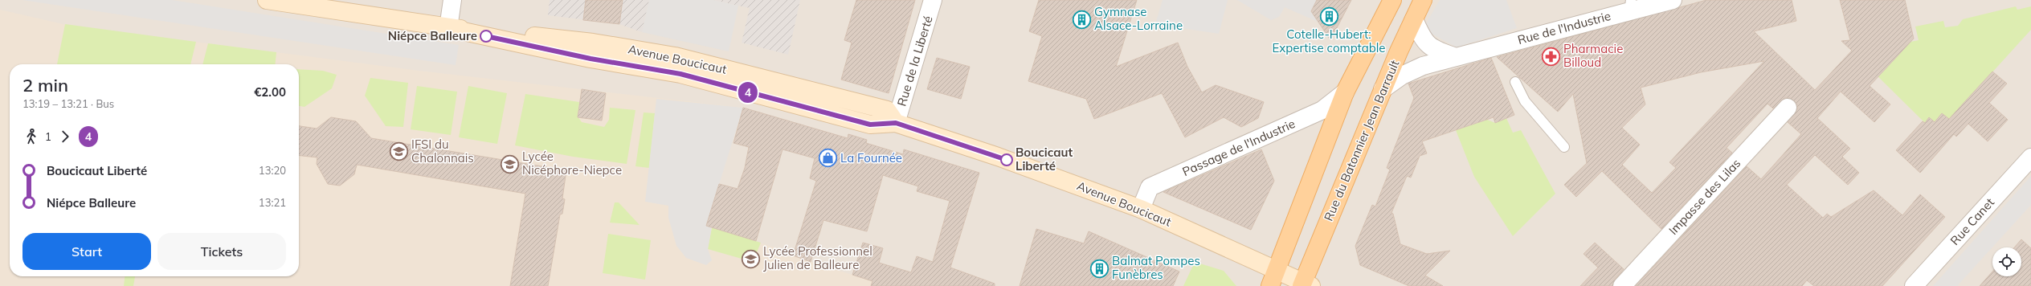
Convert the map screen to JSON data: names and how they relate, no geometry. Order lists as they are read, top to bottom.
{
  "streets": {
    "main road": ["Avenue Boucicaut", "Rue du Batonnier Jean Barrault"],
    "street": [
      "Rue de l'Industrie",
      "Rue de la Liberté",
      "Passage de l'Industrie",
      "Impasse des Lilas",
      "Rue Canet"
    ]
  },
  "crossings": [
    ["Rue de l'Industrie", "Rue du Batonnier Jean Barrault"],
    ["Avenue Boucicaut", "Rue de la Liberté"],
    ["Avenue Boucicaut", "Rue du Batonnier Jean Barrault"],
    ["Avenue Boucicaut", "Passage de l'Industrie"]
  ],
  "places": {
    "building": ["Cotelle-Hubert: Expertise comptable", "Gymnase Alsace-Lorraine", "Balmat Pompes Funèbres"],
    "other": ["Niépce Balleure", "Boucicaut Liberté"],
    "pharmacy": ["Pharmacie Billoud"],
    "school or university": ["IFSI du Chalonnais", "Lycée Nicéphore-Niepce", "Lycée Professionnel Julien de Balleure"],
    "shop": ["La Fournée"]
  },
  "lines": ["bus line 4"],
  "page": {
    "on_map": "4",
    "heading": ["2 min", "13:19 – 13:21 · Bus", "€2.00"],
    "legs": ["1", "4"],
    "list": [
      {
        "name": "Boucicaut Liberté",
        "value": "13:20"
      },
      {
        "name": "Niépce Balleure",
        "value": "13:21"
      }
    ],
    "buttons": ["Start", "Tickets"]
  }
}
